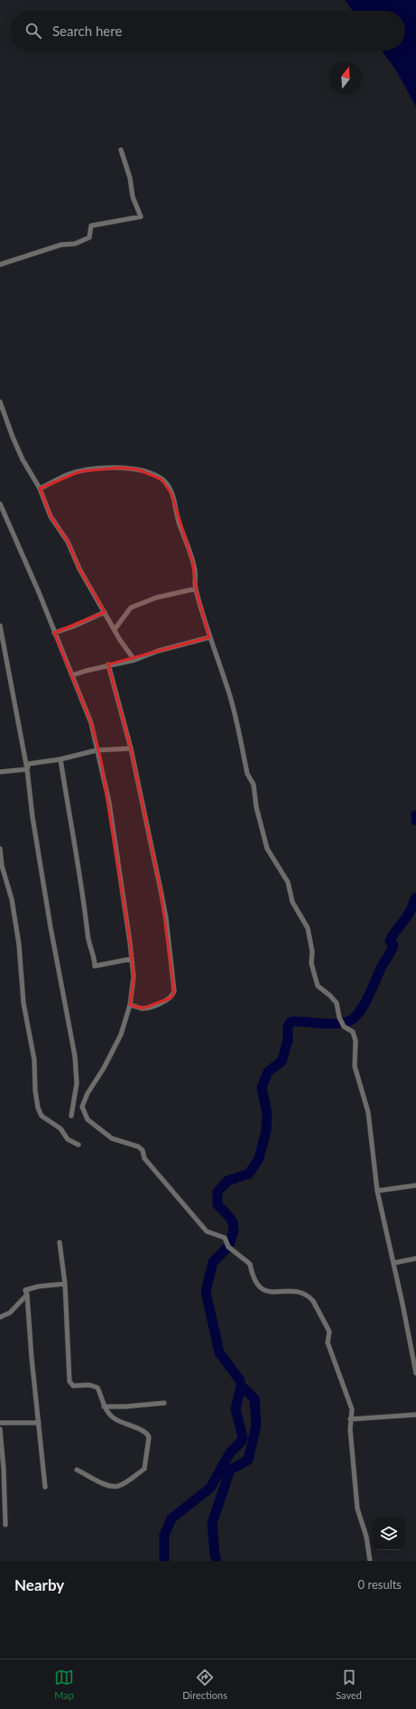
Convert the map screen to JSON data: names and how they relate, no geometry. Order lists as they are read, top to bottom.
{
  "north": "top",
  "page": {
    "search": "Search here",
    "heading": ["Nearby", "0 results"],
    "nav": ["Map", "Directions", "Saved"]
  }
}
